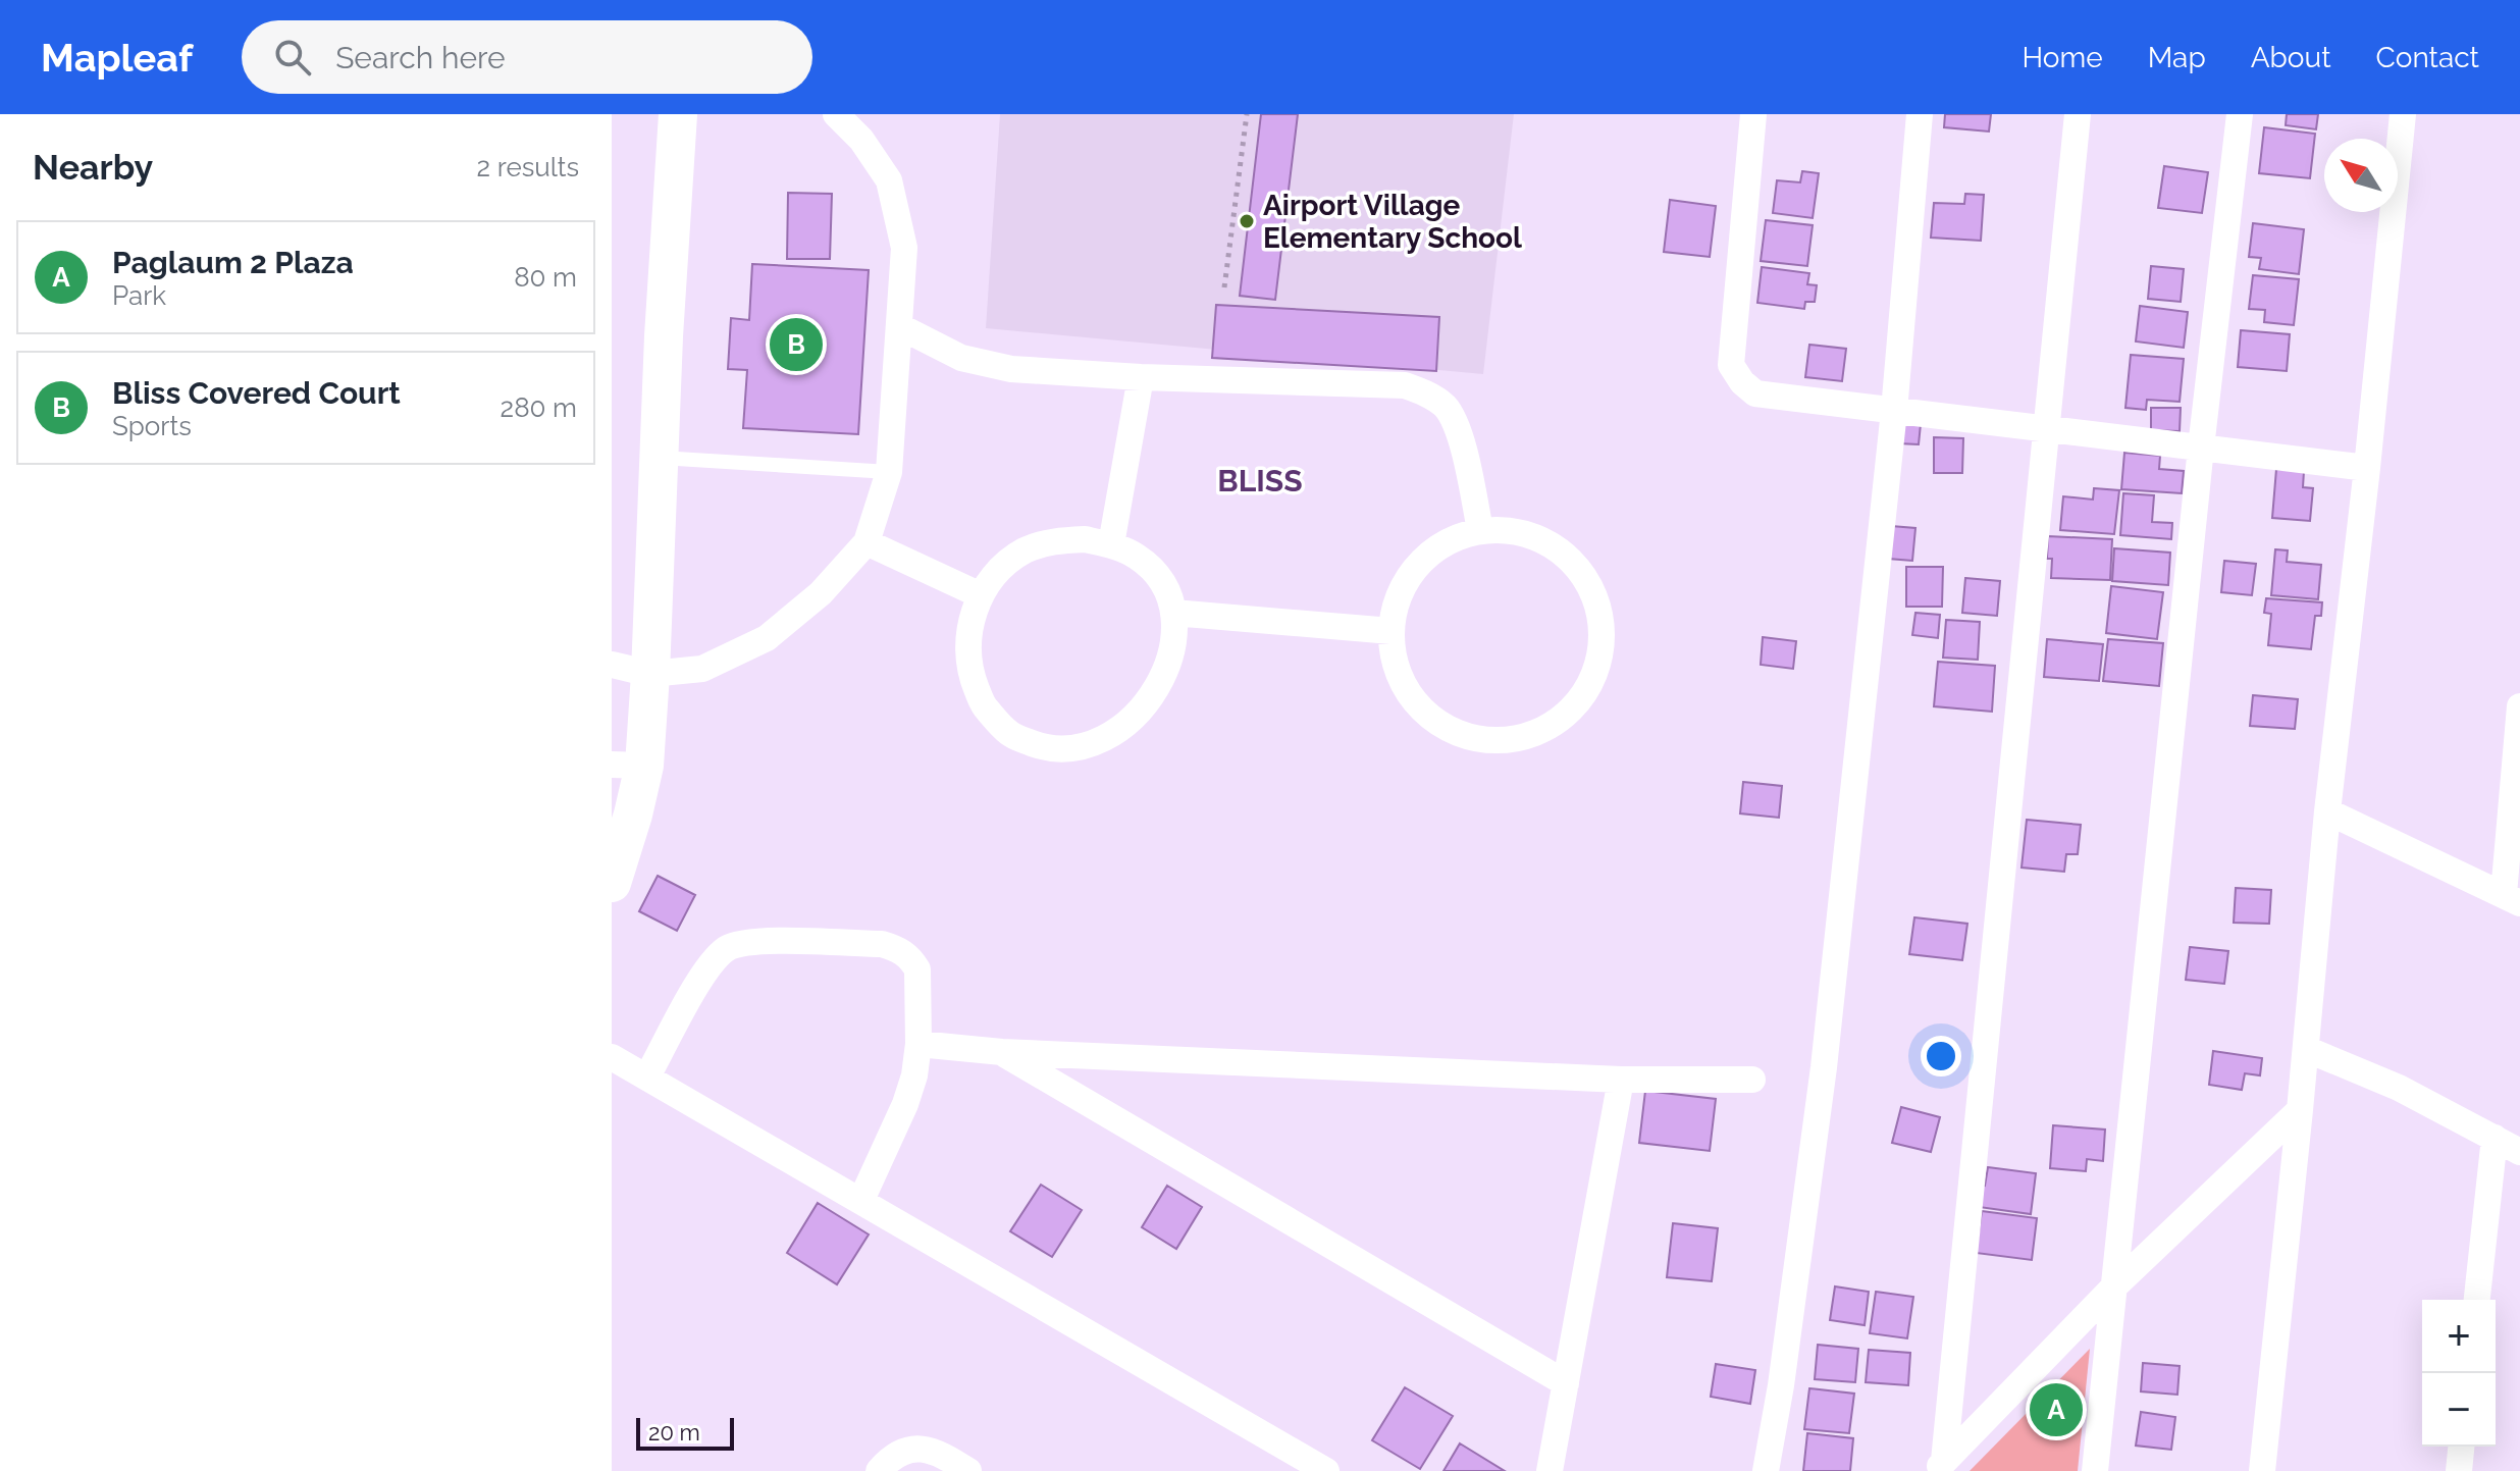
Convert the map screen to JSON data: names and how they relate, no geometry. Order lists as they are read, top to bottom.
{
  "districts": ["BLISS"],
  "places": ["Airport Village Elementary School"],
  "scale_bar": "20 m",
  "north": "top left",
  "page": {
    "header": "Mapleaf",
    "search": "Search here",
    "nav": [
      "Home",
      "Map",
      "About",
      "Contact"
    ],
    "heading": ["Nearby", "2 results"],
    "list": [
      {
        "mark": "A",
        "name": "Paglaum 2 Plaza",
        "note": "Park",
        "value": "80 m"
      },
      {
        "mark": "B",
        "name": "Bliss Covered Court",
        "note": "Sports",
        "value": "280 m"
      }
    ],
    "pins": ["B", "A"],
    "map_buttons": ["+", "−"],
    "scale": "20 m"
  }
}
